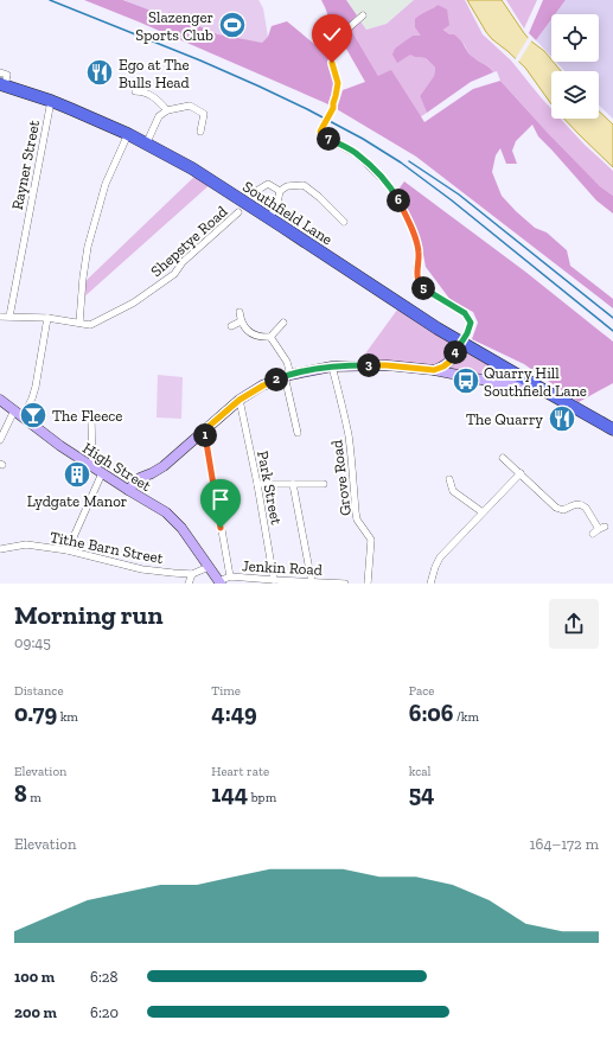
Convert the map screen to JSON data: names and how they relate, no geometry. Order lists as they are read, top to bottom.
{
  "streets": {
    "highway": ["Southfield Lane"],
    "main road": ["High Street"],
    "street": [
      "Rayner Street",
      "Shepstye Road",
      "Grove Road",
      "Park Street",
      "Tithe Barn Street",
      "Jenkin Road"
    ]
  },
  "crossings": [
    ["Rayner Street", "Southfield Lane"],
    ["Rayner Street", "Shepstye Road"],
    ["High Street", "Tithe Barn Street"],
    ["High Street", "Jenkin Road"],
    ["Park Street", "Jenkin Road"]
  ],
  "places": {
    "sports": ["Slazenger Sports Club"],
    "restaurant": ["Ego at The Bulls Head", "The Quarry"],
    "bus stop": ["Quarry Hill Southfield Lane"],
    "bar": ["The Fleece"],
    "building": ["Lydgate Manor"]
  },
  "page": {
    "pins": [
      "7",
      "6",
      "5",
      "4",
      "3",
      "2",
      "1"
    ],
    "heading": ["Morning run", "09:45"],
    "stats": [
      ["Distance", "0.79 km"],
      ["Time", "4:49"],
      ["Pace", "6:06 /km"],
      ["Elevation", "8 m"],
      ["Heart rate", "144 bpm"],
      ["kcal", "54"]
    ],
    "chart": ["Elevation", "164–172 m"],
    "list": [
      {
        "name": "100 m",
        "note": "6:28"
      },
      {
        "name": "200 m",
        "note": "6:20"
      }
    ]
  }
}
